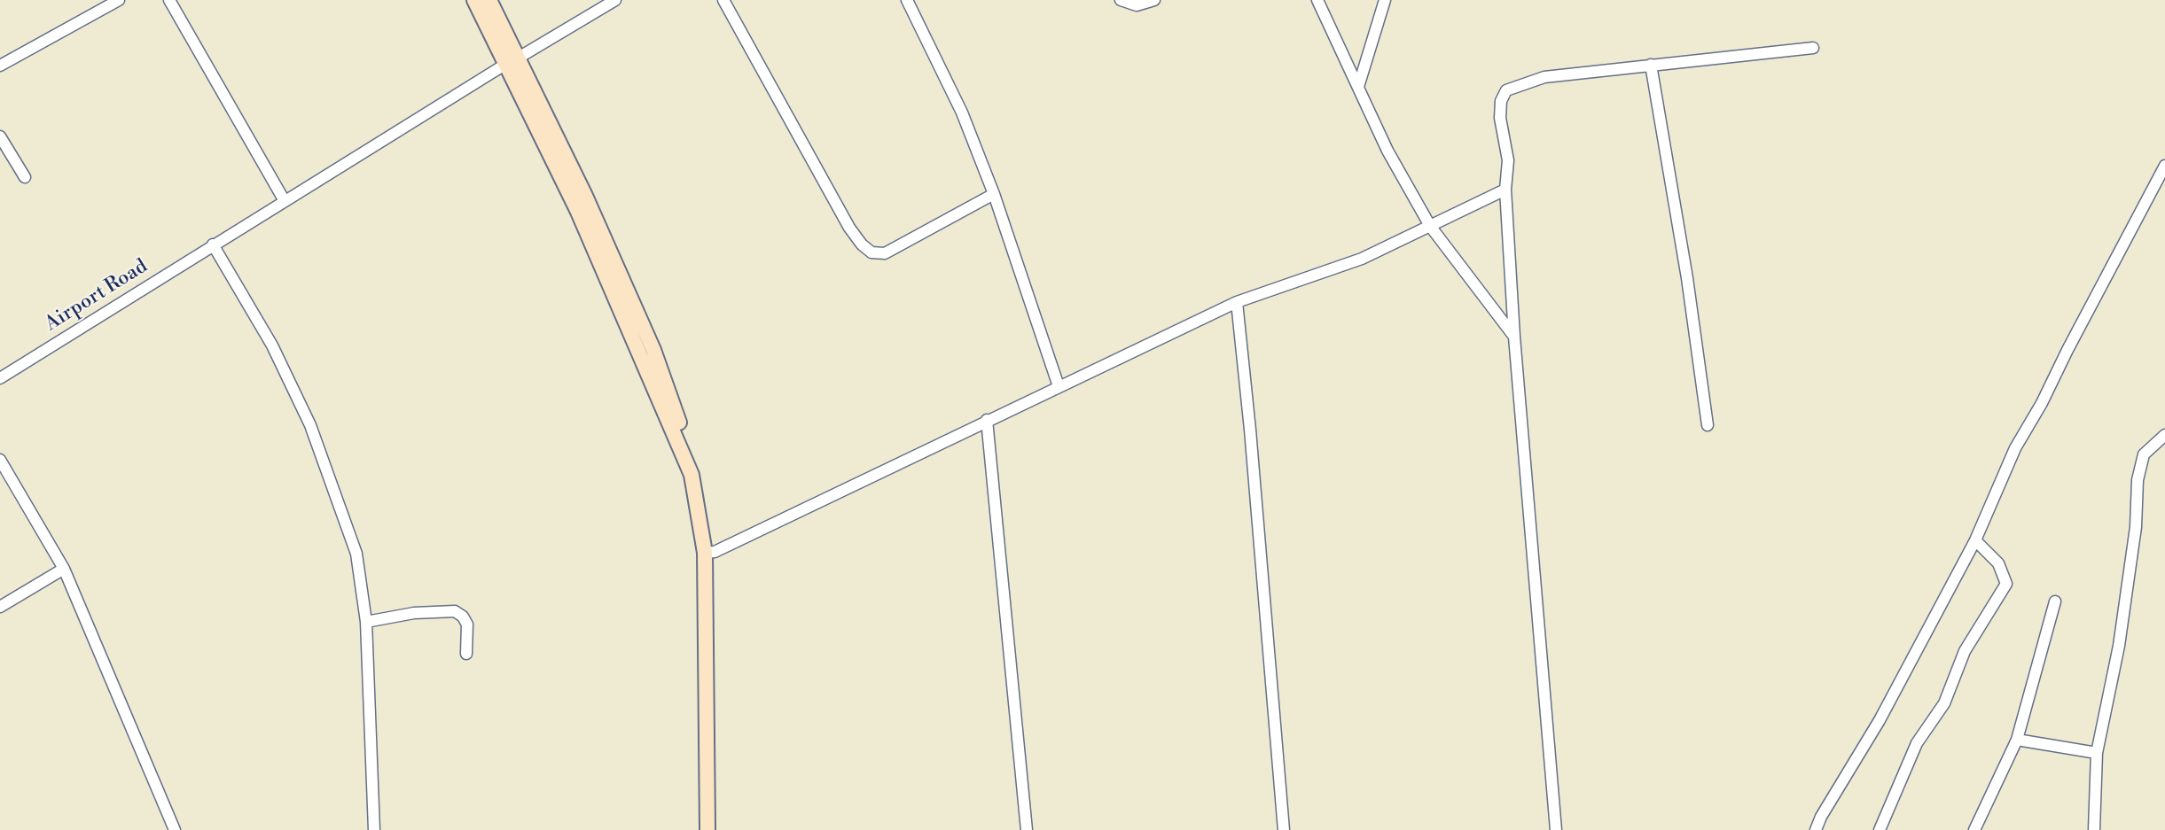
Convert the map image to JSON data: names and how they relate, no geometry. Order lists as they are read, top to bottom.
{
  "streets": {
    "street": ["Airport Road"]
  }
}
